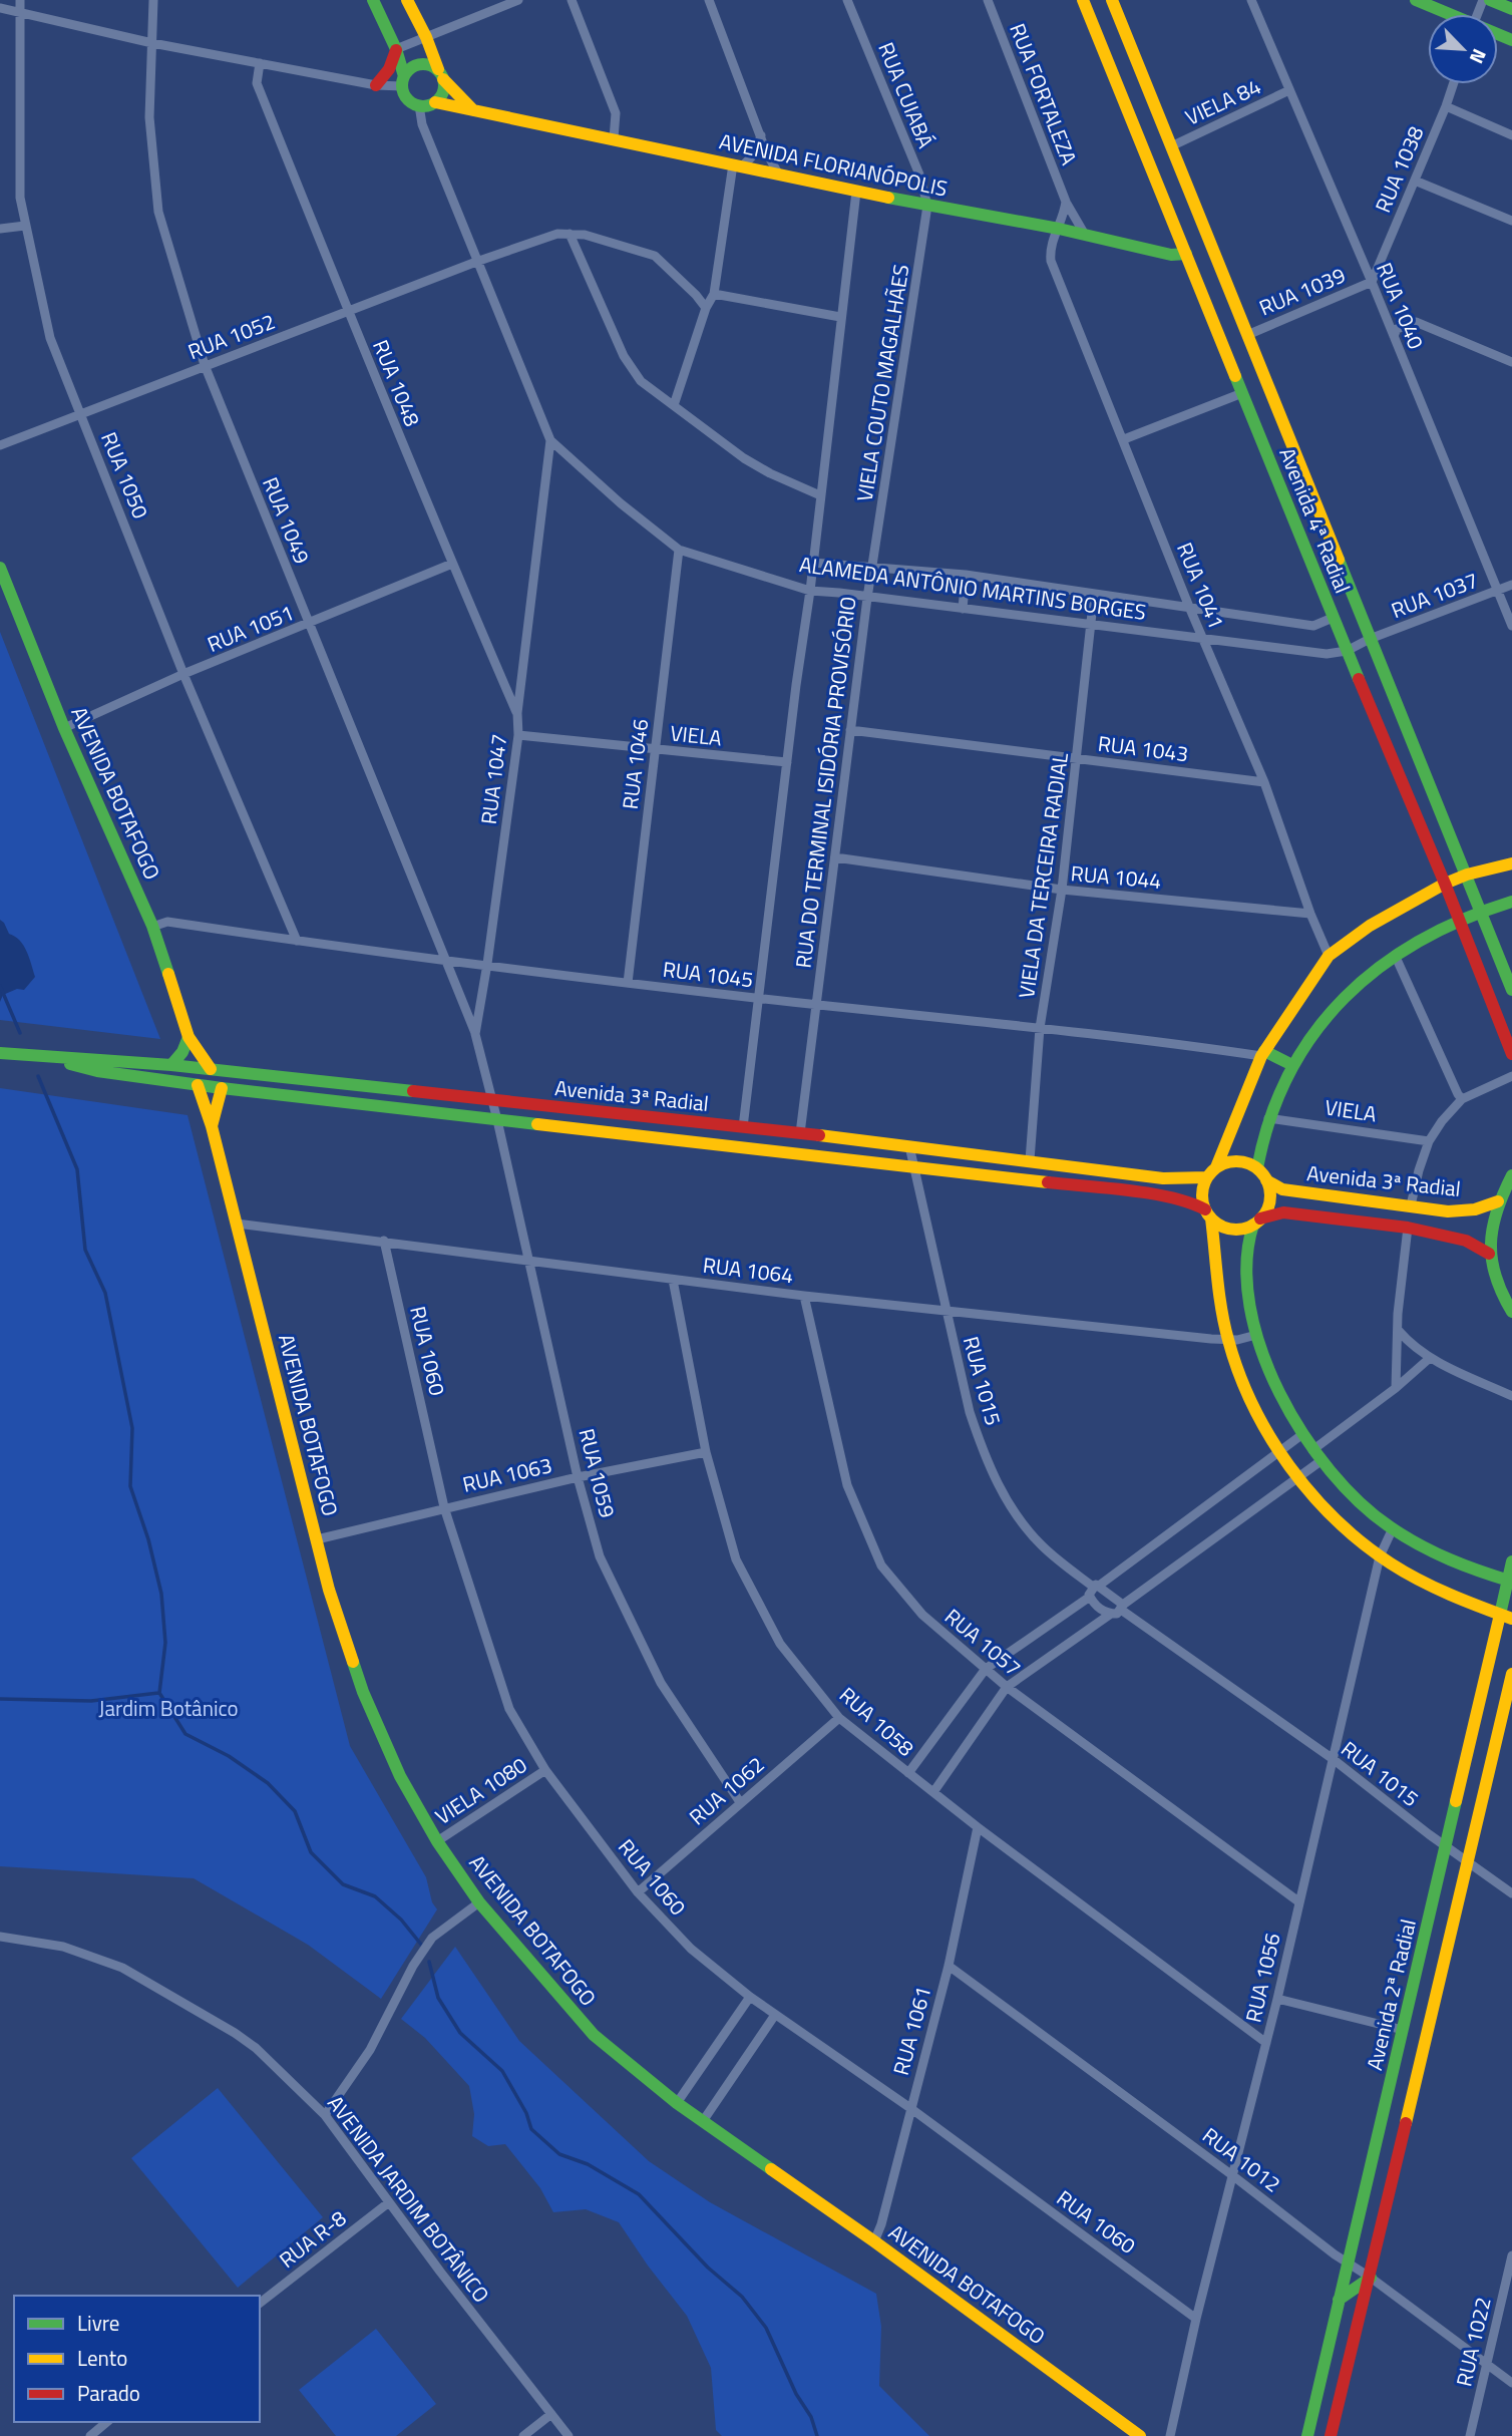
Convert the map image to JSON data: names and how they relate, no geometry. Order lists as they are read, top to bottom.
{
  "streets": {
    "main road": [
      "AVENIDA FLORIANÓPOLIS",
      "Avenida 4ª Radial",
      "AVENIDA BOTAFOGO",
      "Avenida 3ª Radial",
      "Avenida 2ª Radial"
    ],
    "street": [
      "RUA FORTALEZA",
      "RUA CUIABÁ",
      "VIELA 84",
      "RUA 1038",
      "RUA 1039",
      "RUA 1040",
      "RUA 1052",
      "RUA 1048",
      "VIELA COUTO MAGALHÃES",
      "RUA 1050",
      "RUA 1049",
      "RUA 1041",
      "ALAMEDA ANTÔNIO MARTINS BORGES",
      "RUA 1037",
      "RUA 1051",
      "VIELA",
      "RUA 1043",
      "RUA 1046",
      "RUA 1047",
      "RUA DO TERMINAL ISIDÓRIA PROVISÓRIO",
      "VIELA DA TERCEIRA RADIAL",
      "RUA 1044",
      "RUA 1045",
      "RUA 1064",
      "RUA 1060",
      "RUA 1015",
      "RUA 1059",
      "RUA 1063",
      "RUA 1057",
      "RUA 1058",
      "VIELA 1080",
      "RUA 1062",
      "RUA 1056",
      "RUA 1061",
      "RUA 1012",
      "AVENIDA JARDIM BOTÂNICO",
      "RUA R-8",
      "RUA 1022"
    ]
  },
  "crossings": [
    ["RUA FORTALEZA", "AVENIDA FLORIANÓPOLIS"],
    ["RUA CUIABÁ", "AVENIDA FLORIANÓPOLIS"],
    ["RUA CUIABÁ", "VIELA COUTO MAGALHÃES"],
    ["VIELA 84", "RUA 1040"],
    ["VIELA 84", "Avenida 4ª Radial"],
    ["AVENIDA FLORIANÓPOLIS", "VIELA COUTO MAGALHÃES"],
    ["AVENIDA FLORIANÓPOLIS", "Avenida 4ª Radial"],
    ["AVENIDA FLORIANÓPOLIS", "RUA 1041"],
    ["AVENIDA FLORIANÓPOLIS", "ALAMEDA ANTÔNIO MARTINS BORGES"],
    ["AVENIDA FLORIANÓPOLIS", "RUA DO TERMINAL ISIDÓRIA PROVISÓRIO"],
    ["RUA 1038", "RUA 1039"],
    ["RUA 1038", "RUA 1040"],
    ["RUA 1039", "RUA 1040"],
    ["RUA 1039", "Avenida 4ª Radial"],
    ["RUA 1040", "RUA 1037"],
    ["RUA 1052", "RUA 1048"],
    ["RUA 1052", "RUA 1050"],
    ["RUA 1052", "RUA 1049"],
    ["RUA 1052", "ALAMEDA ANTÔNIO MARTINS BORGES"],
    ["RUA 1048", "RUA 1051"],
    ["RUA 1048", "RUA 1047"],
    ["VIELA COUTO MAGALHÃES", "ALAMEDA ANTÔNIO MARTINS BORGES"],
    ["VIELA COUTO MAGALHÃES", "RUA DO TERMINAL ISIDÓRIA PROVISÓRIO"],
    ["RUA 1050", "RUA 1051"],
    ["RUA 1050", "RUA 1045"],
    ["RUA 1049", "RUA 1051"],
    ["RUA 1049", "RUA 1047"],
    ["RUA 1049", "RUA 1045"],
    ["Avenida 4ª Radial", "ALAMEDA ANTÔNIO MARTINS BORGES"],
    ["Avenida 4ª Radial", "RUA 1037"],
    ["RUA 1041", "ALAMEDA ANTÔNIO MARTINS BORGES"],
    ["RUA 1041", "RUA 1043"],
    ["RUA 1041", "RUA 1044"],
    ["ALAMEDA ANTÔNIO MARTINS BORGES", "RUA 1037"],
    ["ALAMEDA ANTÔNIO MARTINS BORGES", "RUA 1046"],
    ["ALAMEDA ANTÔNIO MARTINS BORGES", "RUA 1047"],
    ["ALAMEDA ANTÔNIO MARTINS BORGES", "RUA DO TERMINAL ISIDÓRIA PROVISÓRIO"],
    ["ALAMEDA ANTÔNIO MARTINS BORGES", "VIELA DA TERCEIRA RADIAL"],
    ["RUA 1051", "AVENIDA BOTAFOGO"],
    ["VIELA", "RUA 1046"],
    ["VIELA", "RUA 1047"],
    ["VIELA", "RUA DO TERMINAL ISIDÓRIA PROVISÓRIO"],
    ["RUA 1043", "RUA DO TERMINAL ISIDÓRIA PROVISÓRIO"],
    ["RUA 1043", "VIELA DA TERCEIRA RADIAL"],
    ["RUA 1046", "RUA 1045"],
    ["RUA 1047", "RUA 1045"],
    ["RUA 1047", "Avenida 3ª Radial"],
    ["RUA 1047", "RUA 1059"],
    ["RUA DO TERMINAL ISIDÓRIA PROVISÓRIO", "RUA 1044"],
    ["RUA DO TERMINAL ISIDÓRIA PROVISÓRIO", "RUA 1045"],
    ["RUA DO TERMINAL ISIDÓRIA PROVISÓRIO", "Avenida 3ª Radial"],
    ["AVENIDA BOTAFOGO", "RUA 1045"],
    ["AVENIDA BOTAFOGO", "Avenida 3ª Radial"],
    ["AVENIDA BOTAFOGO", "RUA 1064"],
    ["AVENIDA BOTAFOGO", "RUA 1063"],
    ["AVENIDA BOTAFOGO", "VIELA 1080"],
    ["AVENIDA BOTAFOGO", "RUA 1061"],
    ["VIELA DA TERCEIRA RADIAL", "RUA 1044"],
    ["VIELA DA TERCEIRA RADIAL", "RUA 1045"],
    ["VIELA DA TERCEIRA RADIAL", "Avenida 3ª Radial"],
    ["Avenida 3ª Radial", "RUA 1015"],
    ["Avenida 3ª Radial", "RUA 1059"],
    ["RUA 1064", "RUA 1060"],
    ["RUA 1064", "RUA 1015"],
    ["RUA 1064", "RUA 1059"],
    ["RUA 1064", "RUA 1057"],
    ["RUA 1064", "RUA 1058"],
    ["RUA 1060", "RUA 1063"],
    ["RUA 1060", "VIELA 1080"],
    ["RUA 1060", "RUA 1062"],
    ["RUA 1060", "RUA 1056"],
    ["RUA 1060", "RUA 1061"],
    ["RUA 1015", "RUA 1056"],
    ["RUA 1015", "Avenida 2ª Radial"],
    ["RUA 1059", "RUA 1063"],
    ["RUA 1059", "RUA 1062"],
    ["RUA 1063", "RUA 1058"],
    ["RUA 1057", "RUA 1056"],
    ["RUA 1058", "RUA 1062"],
    ["RUA 1058", "RUA 1056"],
    ["RUA 1058", "RUA 1061"],
    ["RUA 1056", "RUA 1012"],
    ["Avenida 2ª Radial", "RUA 1012"],
    ["RUA 1061", "RUA 1012"],
    ["RUA 1012", "RUA 1022"],
    ["AVENIDA JARDIM BOTÂNICO", "RUA R-8"]
  ],
  "parks": ["Jardim Botânico"],
  "legend": ["Livre", "Lento", "Parado"],
  "north": "bottom right"
}
